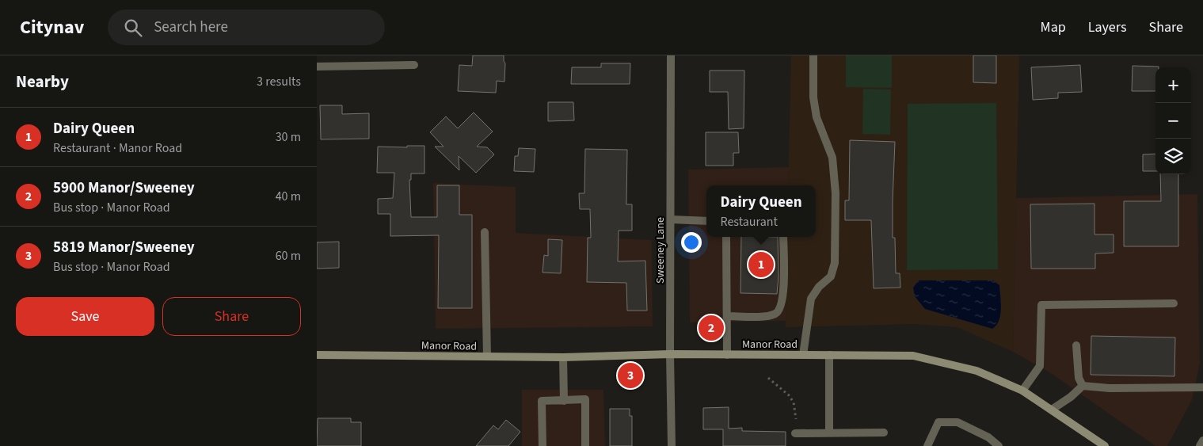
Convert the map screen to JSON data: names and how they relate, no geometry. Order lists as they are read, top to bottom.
{
  "streets": {
    "main road": ["Manor Road"],
    "street": ["Sweeney Lane"]
  },
  "crossings": [
    ["Sweeney Lane", "Manor Road"]
  ],
  "page": {
    "header": "Citynav",
    "search": "Search here",
    "nav": ["Map", "Layers", "Share"],
    "heading": ["Nearby", "3 results"],
    "map_buttons": ["+", "−"],
    "list": [
      {
        "mark": "1",
        "name": "Dairy Queen",
        "note": "Restaurant · Manor Road",
        "value": "30 m"
      },
      {
        "mark": "2",
        "name": "5900 Manor/Sweeney",
        "note": "Bus stop · Manor Road",
        "value": "40 m"
      },
      {
        "mark": "3",
        "name": "5819 Manor/Sweeney",
        "note": "Bus stop · Manor Road",
        "value": "60 m"
      }
    ],
    "popup": ["Dairy Queen", "Restaurant"],
    "pins": ["1", "2", "3"],
    "buttons": ["Save", "Share"]
  }
}
